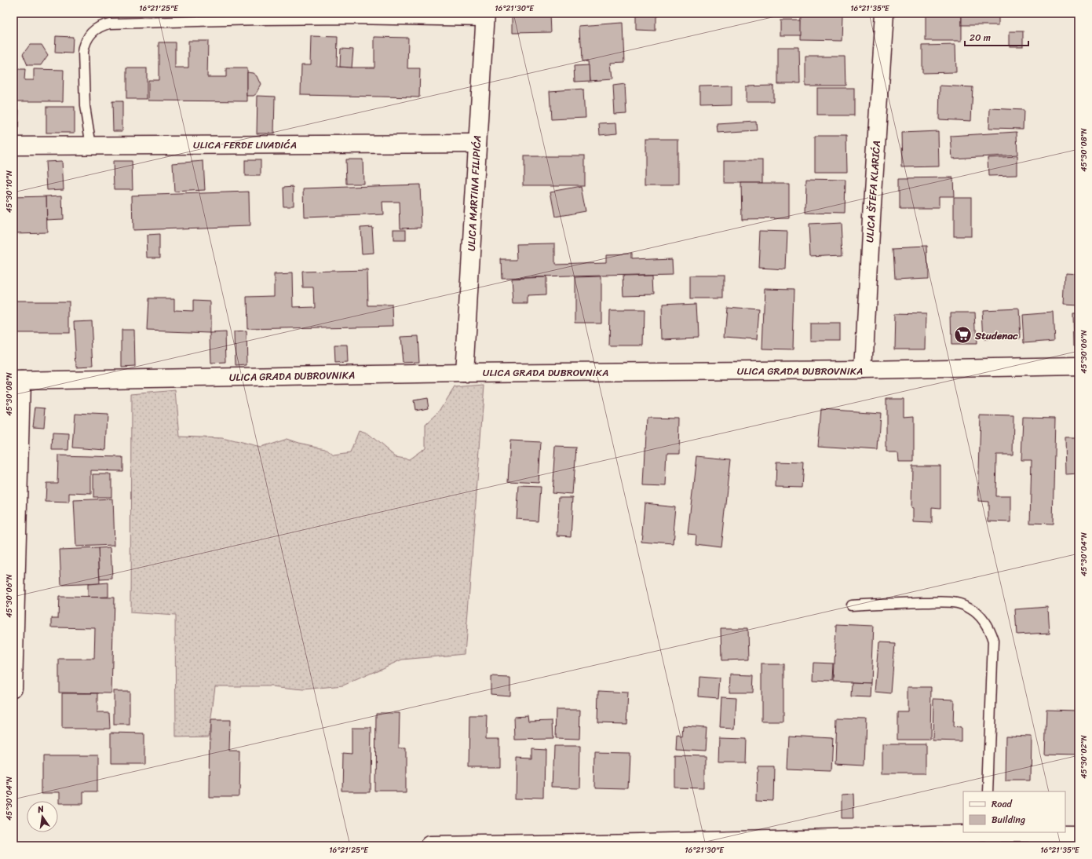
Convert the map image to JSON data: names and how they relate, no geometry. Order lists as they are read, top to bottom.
{
  "streets": {
    "street": [
      "ULICA FERDE LIVADIĆA",
      "ULICA ŠTEFA KLARIĆA",
      "ULICA MARTINA FILIPIĆA",
      "ULICA GRADA DUBROVNIKA"
    ]
  },
  "crossings": [
    ["ULICA FERDE LIVADIĆA", "ULICA MARTINA FILIPIĆA"],
    ["ULICA ŠTEFA KLARIĆA", "ULICA GRADA DUBROVNIKA"],
    ["ULICA MARTINA FILIPIĆA", "ULICA GRADA DUBROVNIKA"]
  ],
  "places": {
    "supermarket": ["Studenac"]
  },
  "legend": ["Road", "Building"],
  "scale_bar": "20 m",
  "north": "top",
  "coordinates": [
    "16°21'25\"E",
    "16°21'30\"E",
    "16°21'35\"E",
    "45°30'08\"N",
    "45°30'10\"N",
    "45°30'06\"N",
    "45°30'04\"N",
    "45°30'02\"N"
  ]
}
